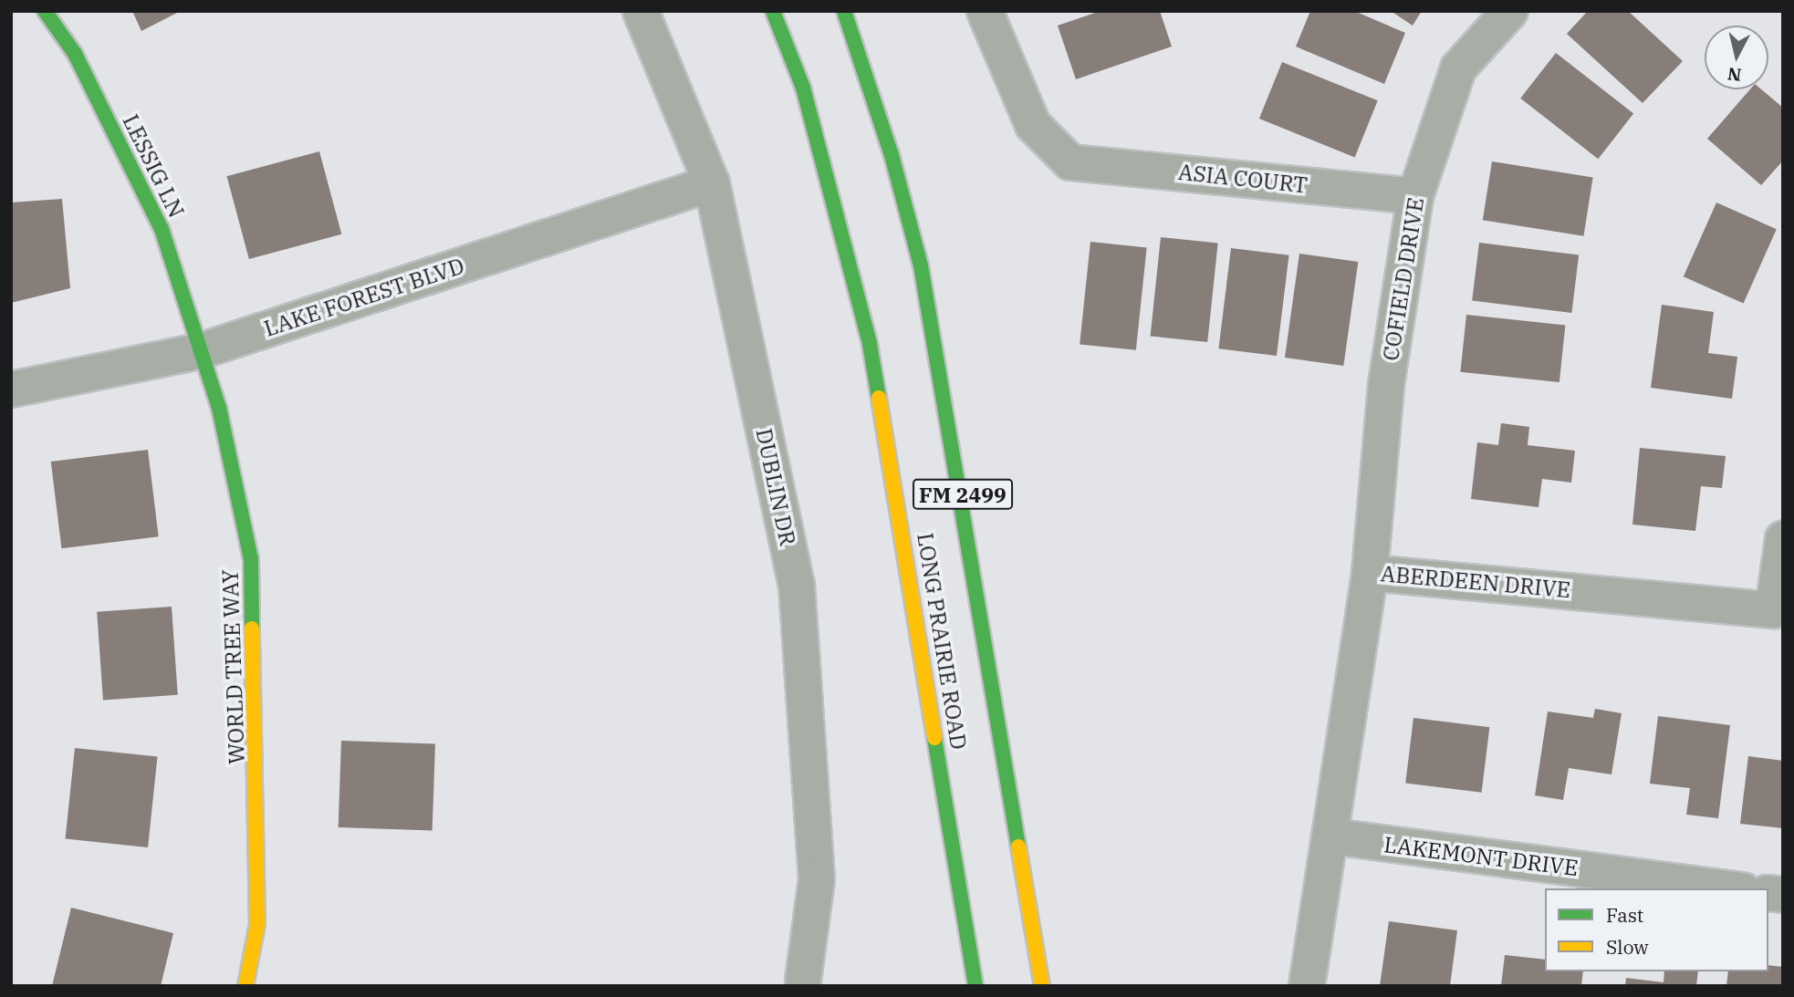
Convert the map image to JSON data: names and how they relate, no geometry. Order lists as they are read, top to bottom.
{
  "streets": {
    "main road": [
      "LESSIG LN",
      "FM 2499",
      "LONG PRAIRIE ROAD",
      "WORLD TREE WAY"
    ],
    "street": [
      "ASIA COURT",
      "COFIELD DRIVE",
      "LAKE FOREST BLVD",
      "DUBLIN DR",
      "ABERDEEN DRIVE",
      "LAKEMONT DRIVE"
    ]
  },
  "crossings": [
    ["LESSIG LN", "LAKE FOREST BLVD"],
    ["LESSIG LN", "WORLD TREE WAY"],
    ["ASIA COURT", "COFIELD DRIVE"],
    ["COFIELD DRIVE", "ABERDEEN DRIVE"],
    ["LAKE FOREST BLVD", "DUBLIN DR"],
    ["LAKE FOREST BLVD", "WORLD TREE WAY"],
    ["ABERDEEN DRIVE", "LAKEMONT DRIVE"]
  ],
  "legend": ["Fast", "Slow"],
  "north": "bottom"
}
